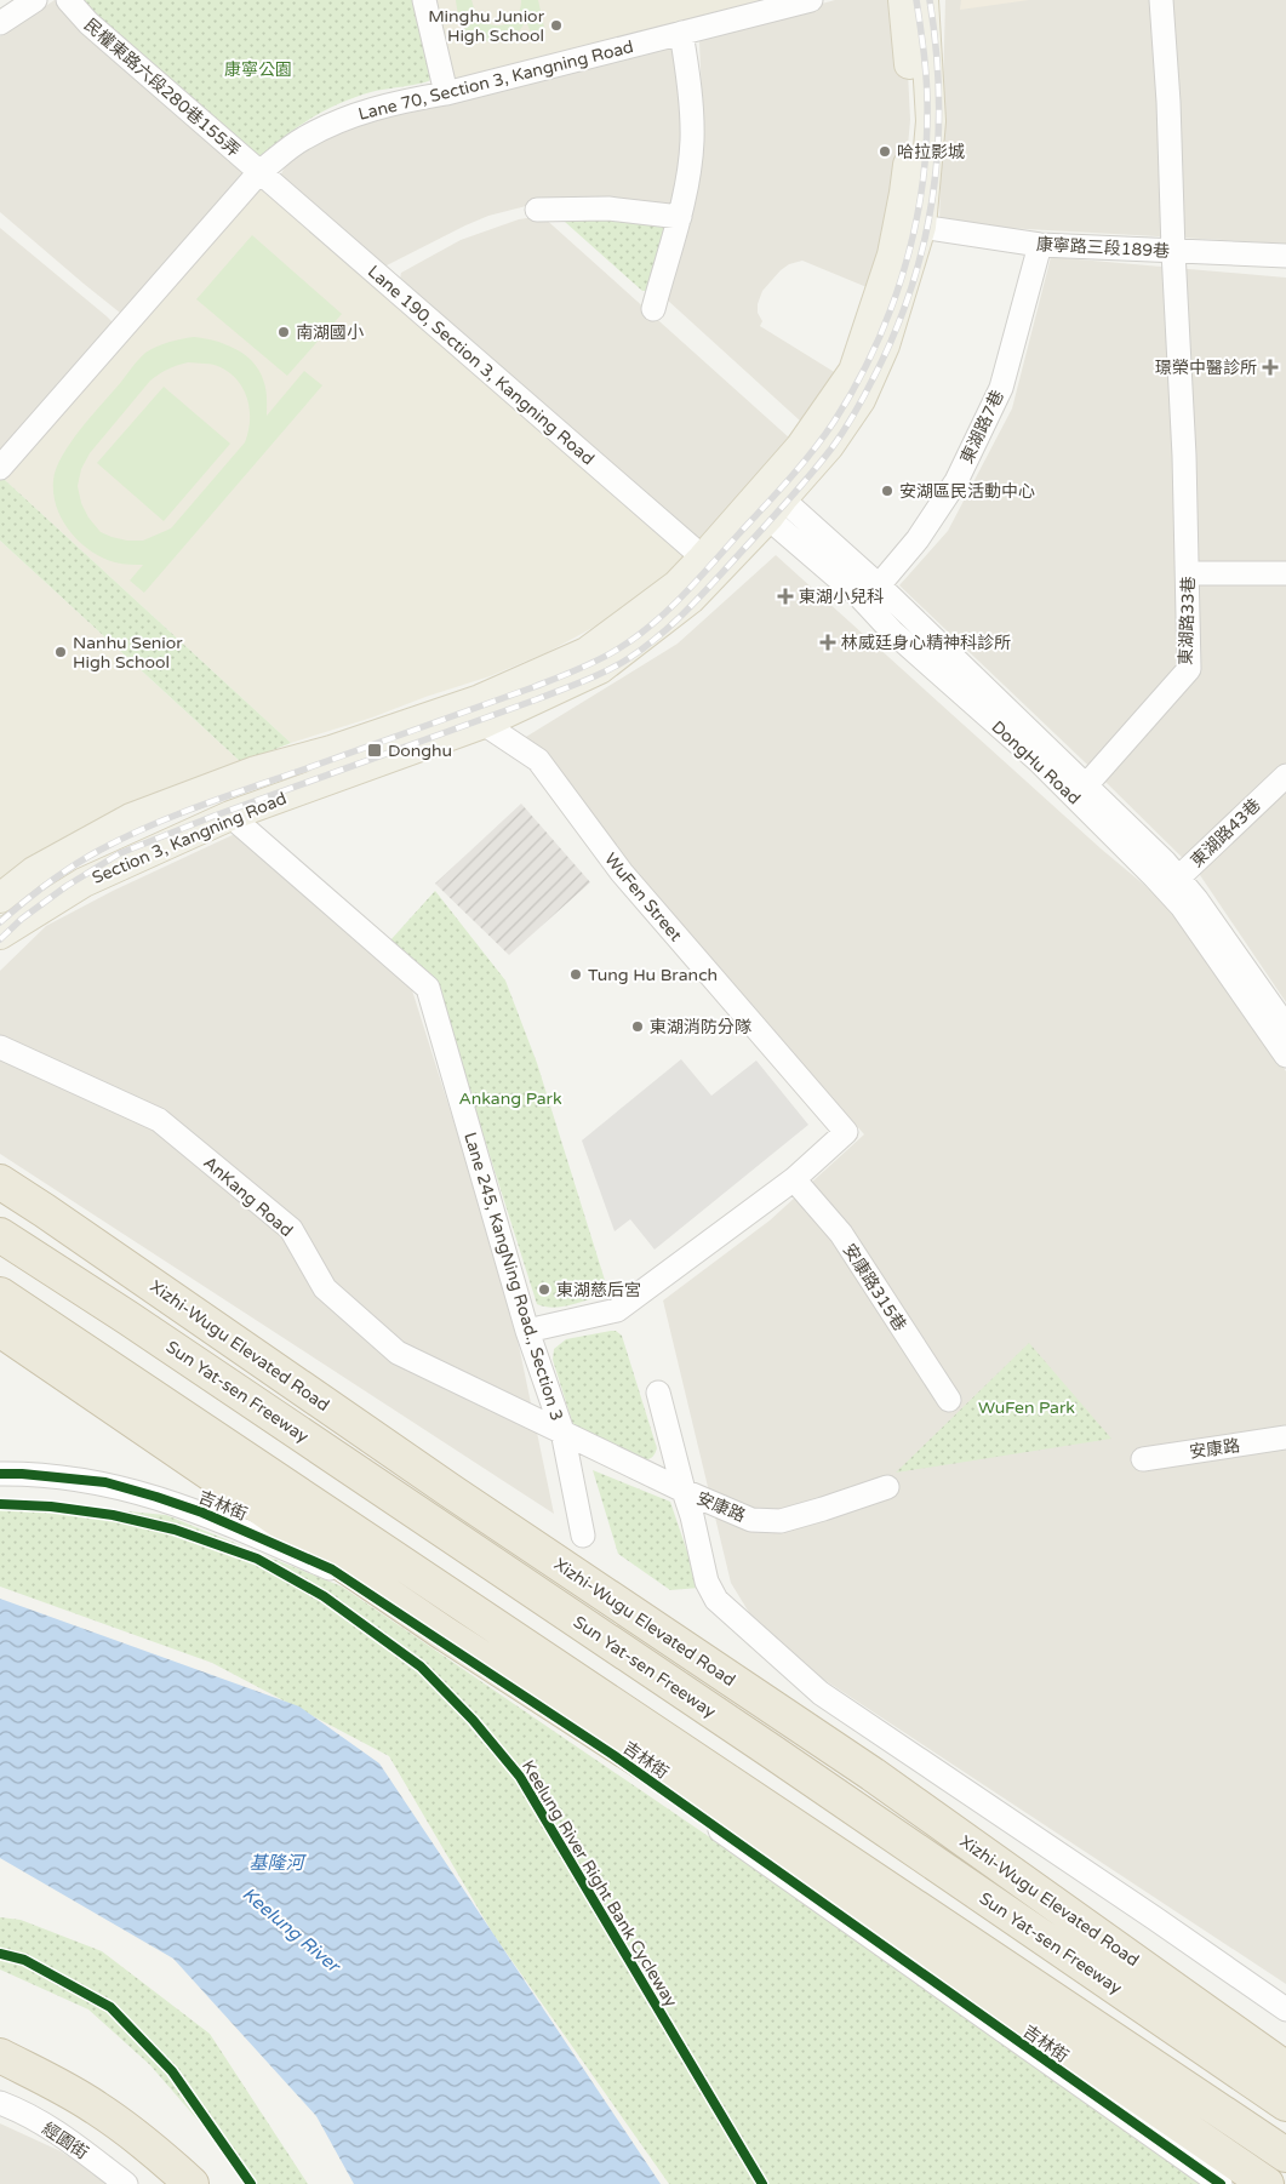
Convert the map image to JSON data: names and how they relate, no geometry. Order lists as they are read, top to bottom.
{
  "streets": {
    "highway": ["Xizhi-Wugu Elevated Road", "Sun Yat-sen Freeway"],
    "main road": ["Section 3, Kangning Road"],
    "street": [
      "Lane 70, Section 3, Kangning Road",
      "民權東路六段280巷155弄",
      "康寧路三段189巷",
      "Lane 190, Section 3, Kangning Road",
      "東湖路7巷",
      "東湖路33巷",
      "DongHu Road",
      "東湖路43巷",
      "WuFen Street",
      "AnKang Road",
      "Lane 245, KangNing Road., Section 3",
      "安康路315巷",
      "安康路",
      "吉林街",
      "經園街"
    ],
    "cycle path": ["Keelung River Right Bank Cycleway"]
  },
  "crossings": [
    ["Lane 70, Section 3, Kangning Road", "民權東路六段280巷155弄"],
    ["Lane 70, Section 3, Kangning Road", "Lane 190, Section 3, Kangning Road"],
    ["民權東路六段280巷155弄", "Lane 190, Section 3, Kangning Road"],
    ["康寧路三段189巷", "東湖路7巷"],
    ["康寧路三段189巷", "東湖路33巷"],
    ["康寧路三段189巷", "Section 3, Kangning Road"],
    ["Lane 190, Section 3, Kangning Road", "Section 3, Kangning Road"],
    ["東湖路7巷", "DongHu Road"],
    ["東湖路33巷", "DongHu Road"],
    ["DongHu Road", "東湖路43巷"],
    ["DongHu Road", "Section 3, Kangning Road"],
    ["Section 3, Kangning Road", "WuFen Street"],
    ["Section 3, Kangning Road", "Lane 245, KangNing Road., Section 3"],
    ["WuFen Street", "安康路315巷"],
    ["AnKang Road", "Lane 245, KangNing Road., Section 3"],
    ["AnKang Road", "安康路"],
    ["Lane 245, KangNing Road., Section 3", "安康路"]
  ],
  "water": ["基隆河", "Keelung River"],
  "parks": ["康寧公園", "Ankang Park", "WuFen Park"],
  "places": {
    "other": [
      "Minghu Junior High School",
      "哈拉影城",
      "南湖國小",
      "安湖區民活動中心",
      "Nanhu Senior High School",
      "Tung Hu Branch",
      "東湖消防分隊",
      "東湖慈后宮"
    ],
    "health": ["璟榮中醫診所", "東湖小兒科", "林威廷身心精神科診所"],
    "transit": ["Donghu"]
  }
}
